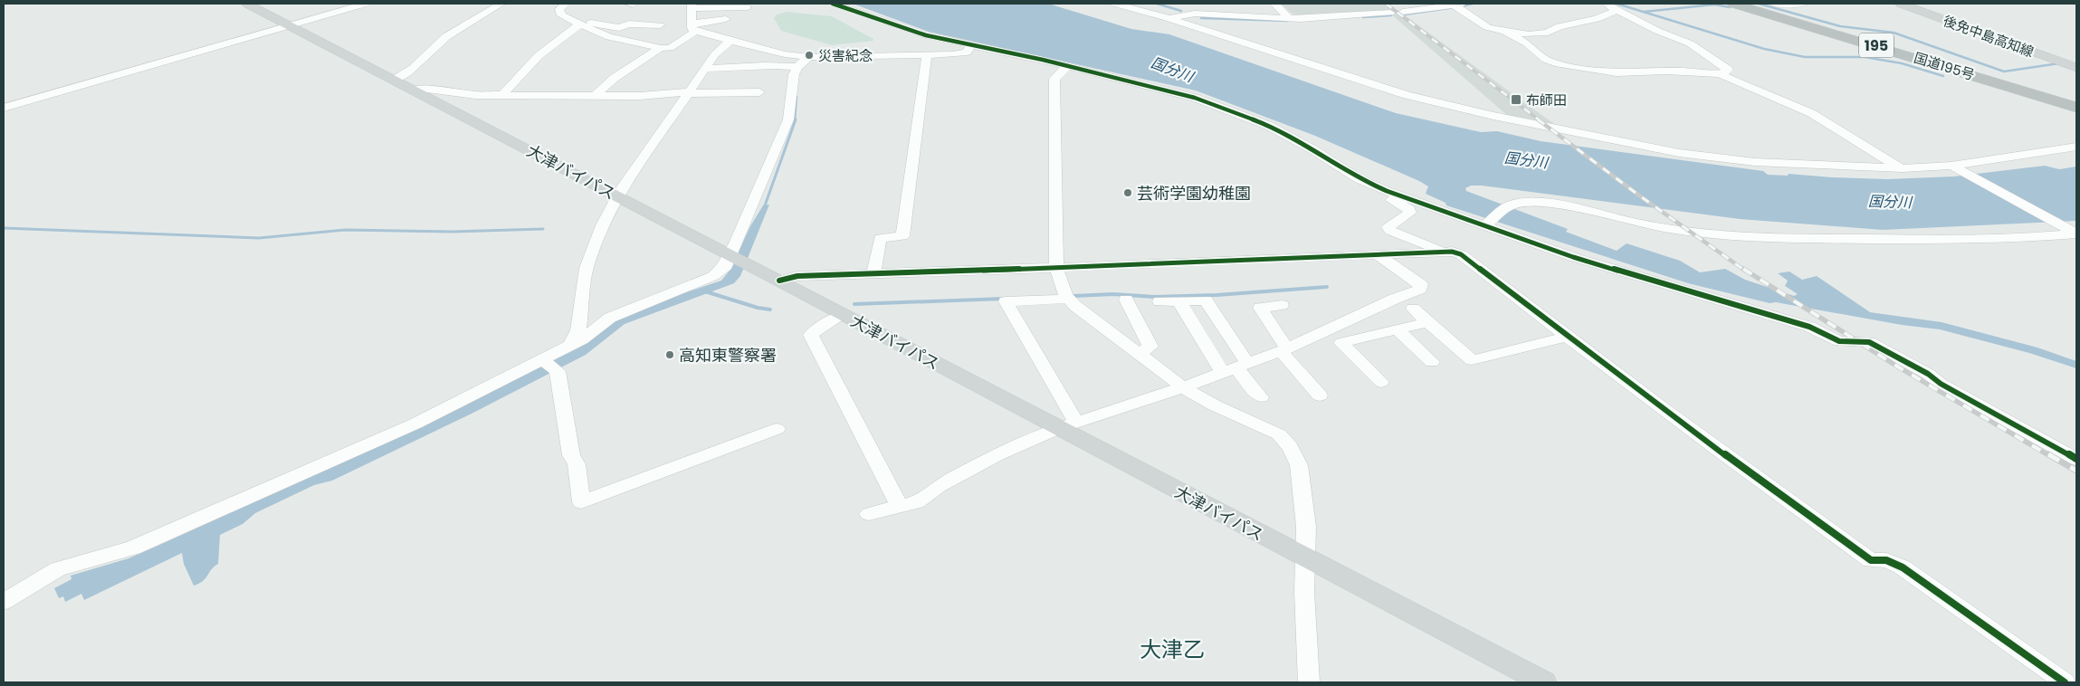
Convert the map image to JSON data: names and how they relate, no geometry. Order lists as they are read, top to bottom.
{
  "streets": {
    "highway": ["195", "国道195号"],
    "main road": ["後免中島高知線", "大津バイパス"]
  },
  "districts": ["大津乙"],
  "water": ["国分川"],
  "places": {
    "other": ["災害紀念", "芸術学園幼稚園", "高知東警察署"],
    "transit": ["布師田"]
  }
}
